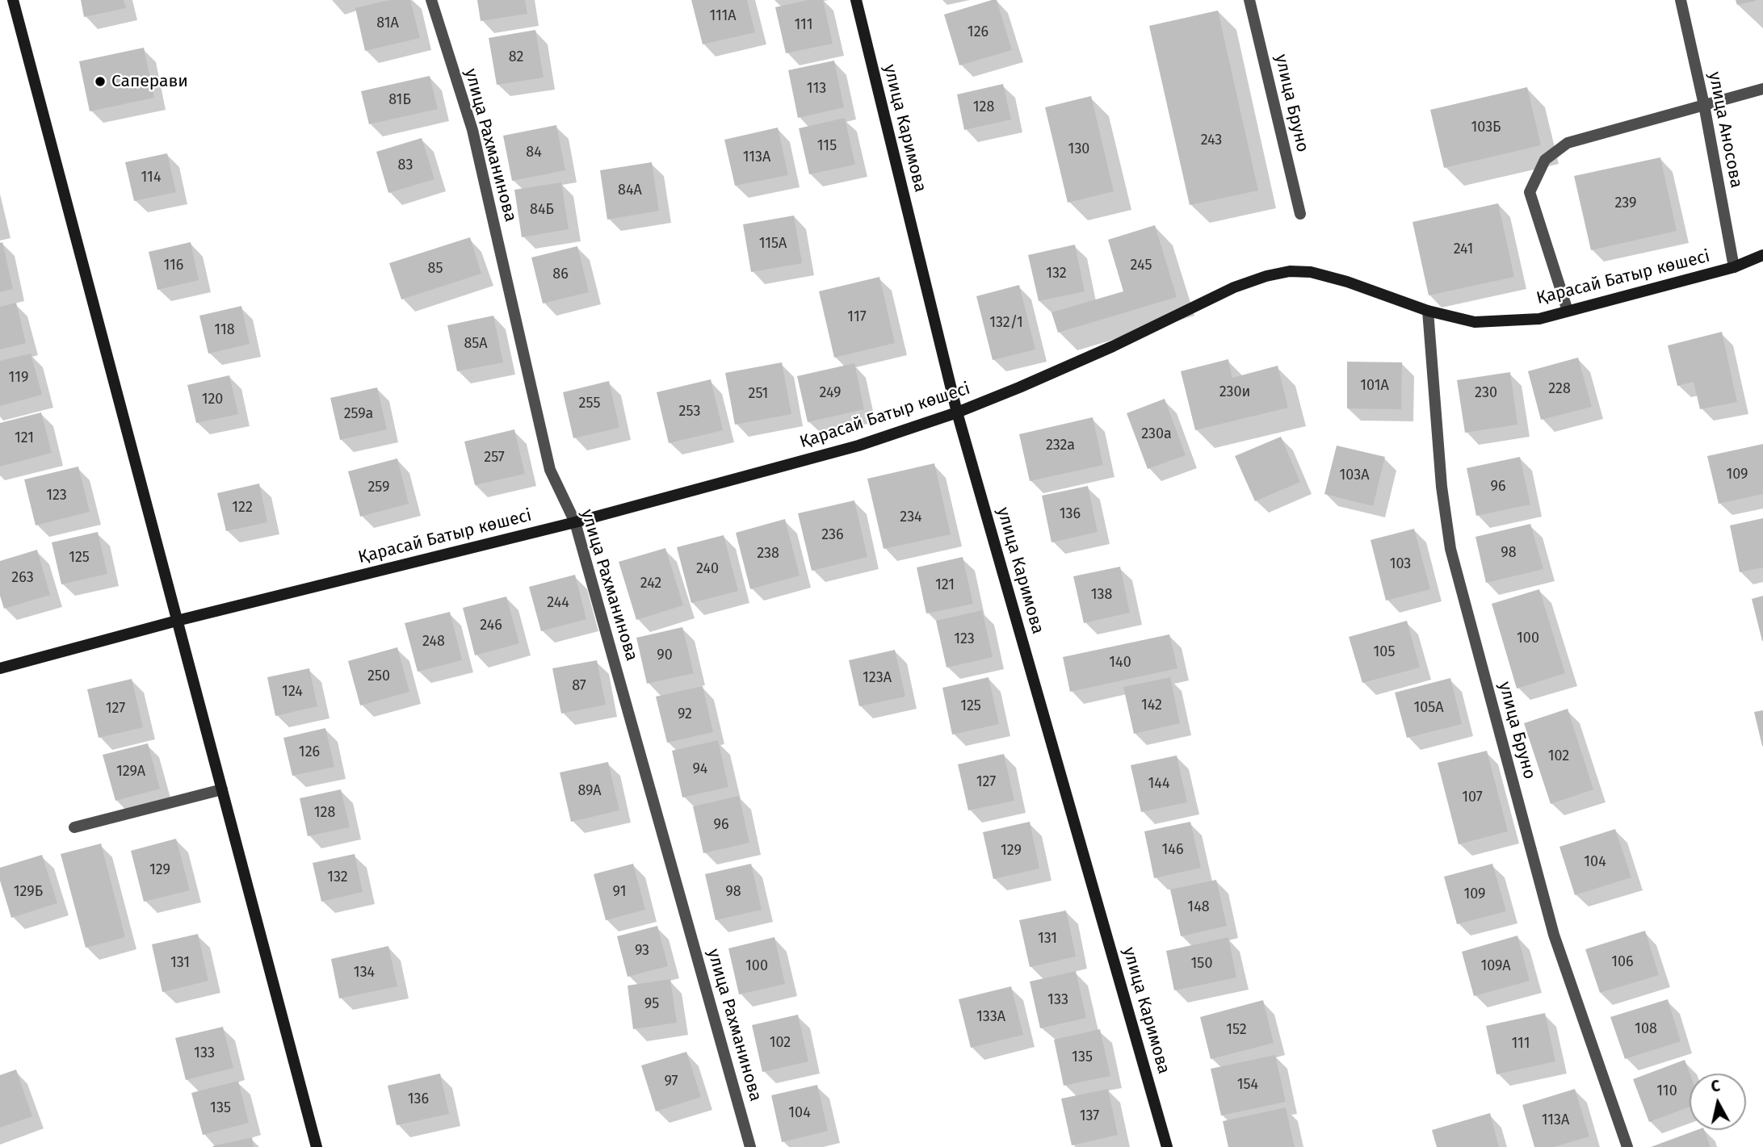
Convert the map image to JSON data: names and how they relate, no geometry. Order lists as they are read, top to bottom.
{
  "streets": {
    "street": [
      "улица Бруно",
      "улица Каримова",
      "улица Аносова",
      "улица Рахманинова",
      "Қарасай Батыр көшесі"
    ]
  },
  "crossings": [
    ["улица Бруно", "Қарасай Батыр көшесі"],
    ["улица Каримова", "Қарасай Батыр көшесі"],
    ["улица Аносова", "Қарасай Батыр көшесі"],
    ["улица Рахманинова", "Қарасай Батыр көшесі"]
  ],
  "places": ["Саперави"],
  "house_numbers": [
    "111А",
    "81А",
    "111",
    "126",
    "82",
    "113",
    "81Б",
    "128",
    "103Б",
    "243",
    "115",
    "130",
    "84",
    "113А",
    "83",
    "114",
    "84А",
    "239",
    "84Б",
    "115А",
    "241",
    "116",
    "245",
    "85",
    "132",
    "86",
    "117",
    "132/1",
    "118",
    "85А",
    "119",
    "101А",
    "228",
    "230и",
    "249",
    "230",
    "251",
    "120",
    "255",
    "253",
    "259а",
    "230а",
    "121",
    "232а",
    "257",
    "109",
    "103А",
    "96",
    "259",
    "123",
    "122",
    "136",
    "234",
    "236",
    "98",
    "238",
    "125",
    "103",
    "240",
    "263",
    "242",
    "121",
    "138",
    "244",
    "246",
    "100",
    "123",
    "248",
    "105",
    "90",
    "140",
    "250",
    "123А",
    "87",
    "124",
    "142",
    "125",
    "105А",
    "127",
    "92",
    "126",
    "102",
    "94",
    "129А",
    "127",
    "144",
    "89А",
    "107",
    "128",
    "96",
    "146",
    "129",
    "104",
    "129",
    "132",
    "129Б",
    "91",
    "98",
    "109",
    "148",
    "131",
    "93",
    "106",
    "131",
    "150",
    "100",
    "109А",
    "134",
    "133",
    "95",
    "133А",
    "108",
    "152",
    "102",
    "111",
    "133",
    "135",
    "97",
    "154",
    "110",
    "136",
    "135",
    "104",
    "137",
    "113А"
  ],
  "north": "top"
}
